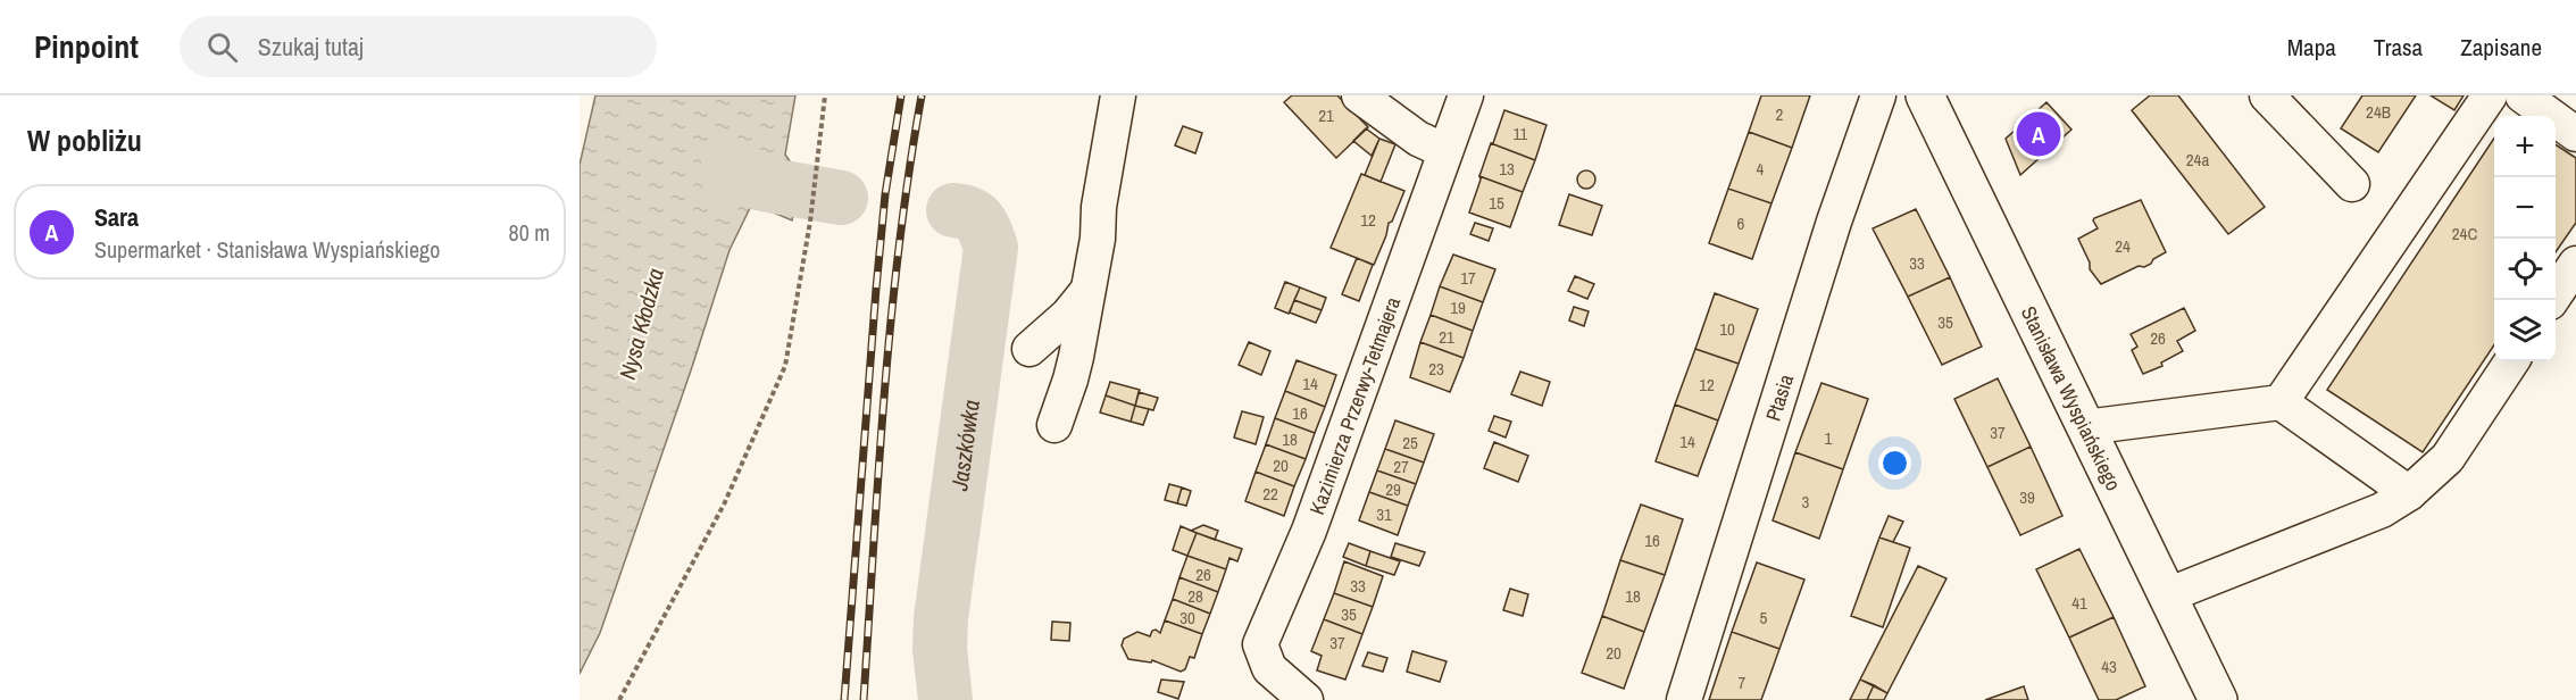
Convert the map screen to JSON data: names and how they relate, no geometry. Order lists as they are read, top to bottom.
{
  "streets": {
    "main road": ["Stanisława Wyspiańskiego"],
    "street": ["Ptasia", "Kazimierza Przerwy-Tetmajera"]
  },
  "water": ["Nysa Kłodzka", "Jaszkówka"],
  "house_numbers": [
    "24B",
    "2",
    "21",
    "11",
    "24a",
    "13",
    "4",
    "15",
    "12",
    "6",
    "24C",
    "24",
    "33",
    "17",
    "19",
    "35",
    "10",
    "21",
    "26",
    "23",
    "14",
    "12",
    "16",
    "37",
    "1",
    "18",
    "14",
    "25",
    "20",
    "27",
    "29",
    "22",
    "39",
    "3",
    "31",
    "16",
    "26",
    "33",
    "28",
    "18",
    "41",
    "35",
    "30",
    "5",
    "37",
    "20",
    "43",
    "7"
  ],
  "page": {
    "header": "Pinpoint",
    "search": "Szukaj tutaj",
    "nav": ["Mapa", "Trasa", "Zapisane"],
    "heading": "W pobliżu",
    "pins": "A",
    "map_buttons": ["+", "−"],
    "list": [
      {
        "mark": "A",
        "name": "Sara",
        "note": "Supermarket · Stanisława Wyspiańskiego",
        "value": "80 m"
      }
    ]
  }
}
